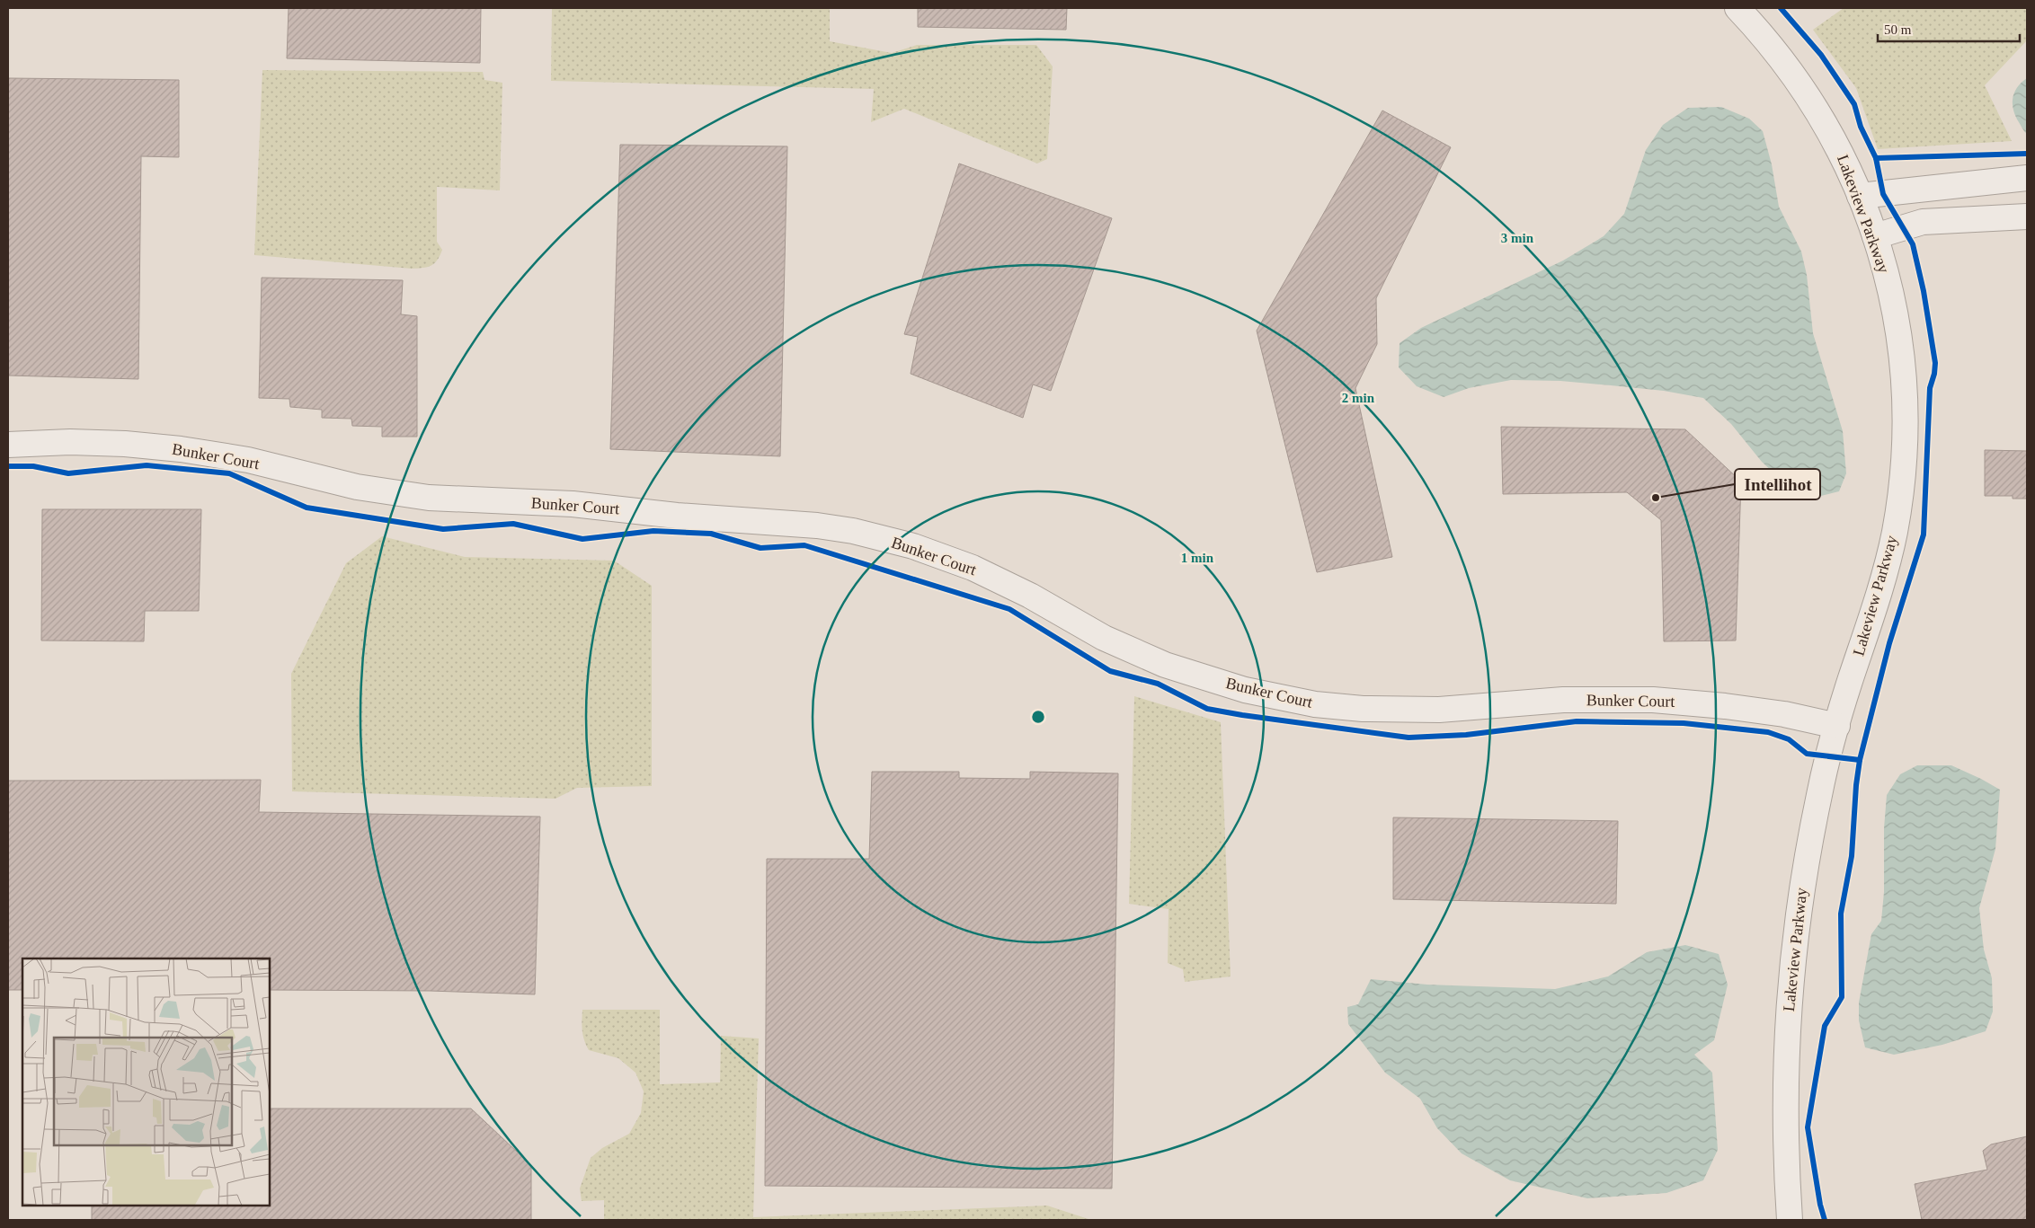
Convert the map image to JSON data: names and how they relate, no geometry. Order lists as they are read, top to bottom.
{
  "streets": {
    "street": ["Lakeview Parkway", "Bunker Court"]
  },
  "crossings": [
    ["Lakeview Parkway", "Bunker Court"]
  ],
  "places": ["Intellihot"],
  "scale_bar": "50 m",
  "rings": ["3 min", "2 min", "1 min"]
}
